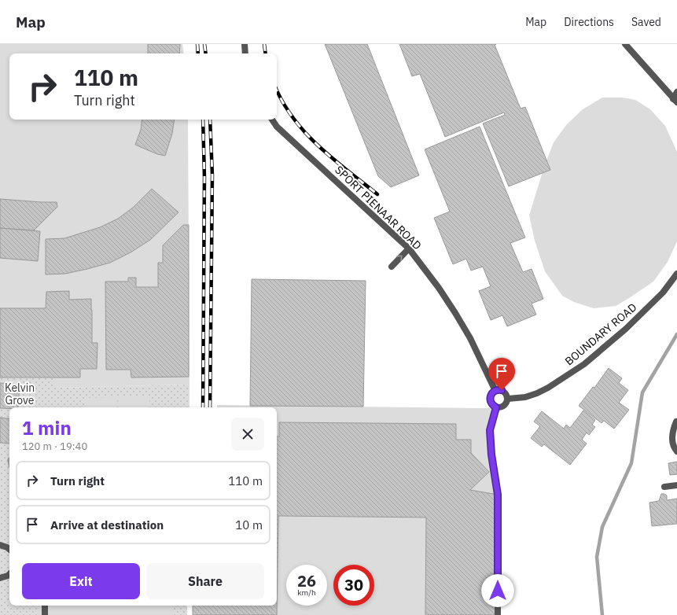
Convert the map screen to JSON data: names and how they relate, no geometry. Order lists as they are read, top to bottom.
{
  "streets": {
    "street": ["SPORT PIENAAR ROAD", "BOUNDARY ROAD"]
  },
  "crossings": [
    ["SPORT PIENAAR ROAD", "BOUNDARY ROAD"]
  ],
  "parks": ["Kelvin Grove"],
  "page": {
    "header": "Map",
    "nav": ["Map", "Directions", "Saved"],
    "turn": ["110 m", "Turn right"],
    "heading": ["1 min", "120 m · 19:40"],
    "list": [
      {
        "name": "Turn right",
        "value": "110 m"
      },
      {
        "name": "Arrive at destination",
        "value": "10 m"
      }
    ],
    "buttons": ["Exit", "Share"],
    "speed": "26 km/h",
    "limit": "30"
  }
}
